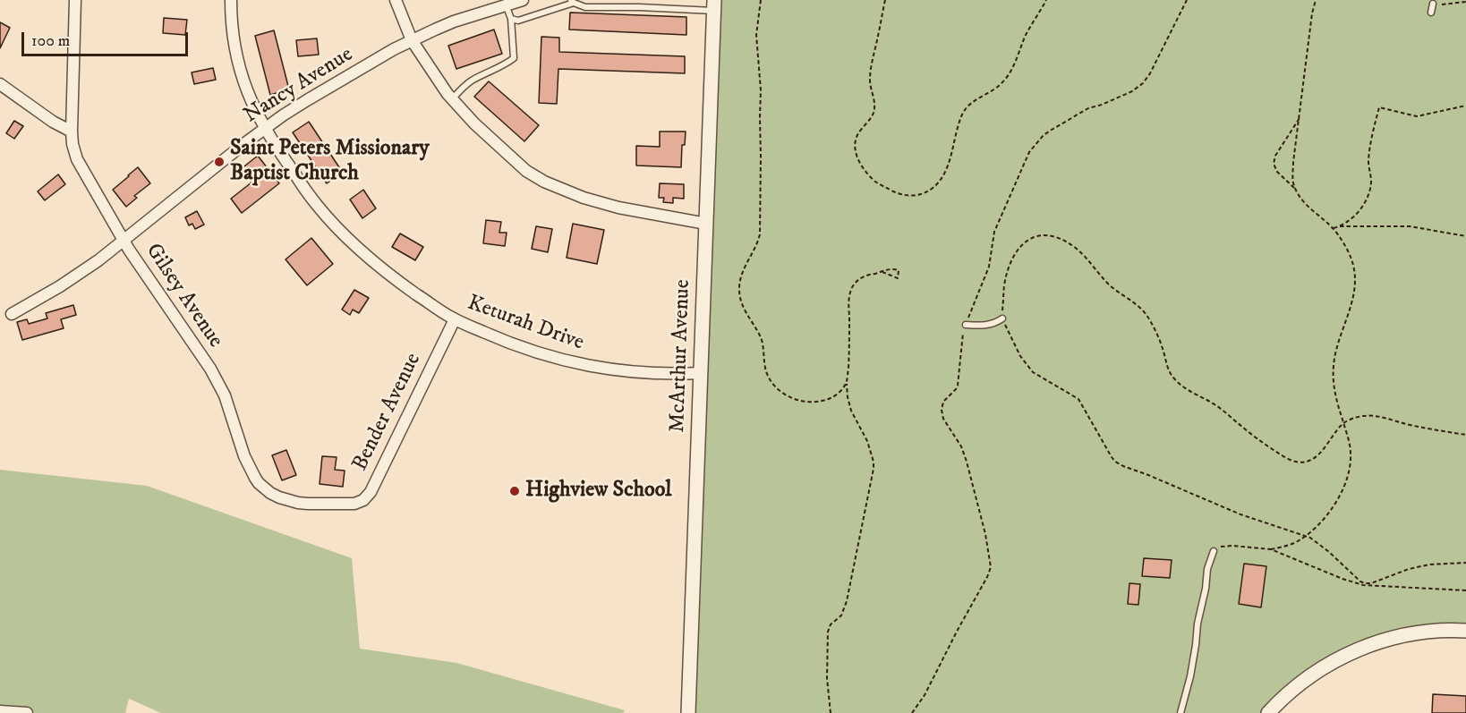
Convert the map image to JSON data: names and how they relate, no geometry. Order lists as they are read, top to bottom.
{
  "streets": {
    "street": [
      "Nancy Avenue",
      "Gilsey Avenue",
      "Keturah Drive",
      "McArthur Avenue",
      "Bender Avenue"
    ]
  },
  "crossings": [
    ["Nancy Avenue", "Gilsey Avenue"],
    ["Nancy Avenue", "Keturah Drive"],
    ["Gilsey Avenue", "Bender Avenue"],
    ["Keturah Drive", "McArthur Avenue"],
    ["Keturah Drive", "Bender Avenue"]
  ],
  "places": ["Saint Peters Missionary Baptist Church", "Highview School"],
  "scale_bar": "100 m"
}
